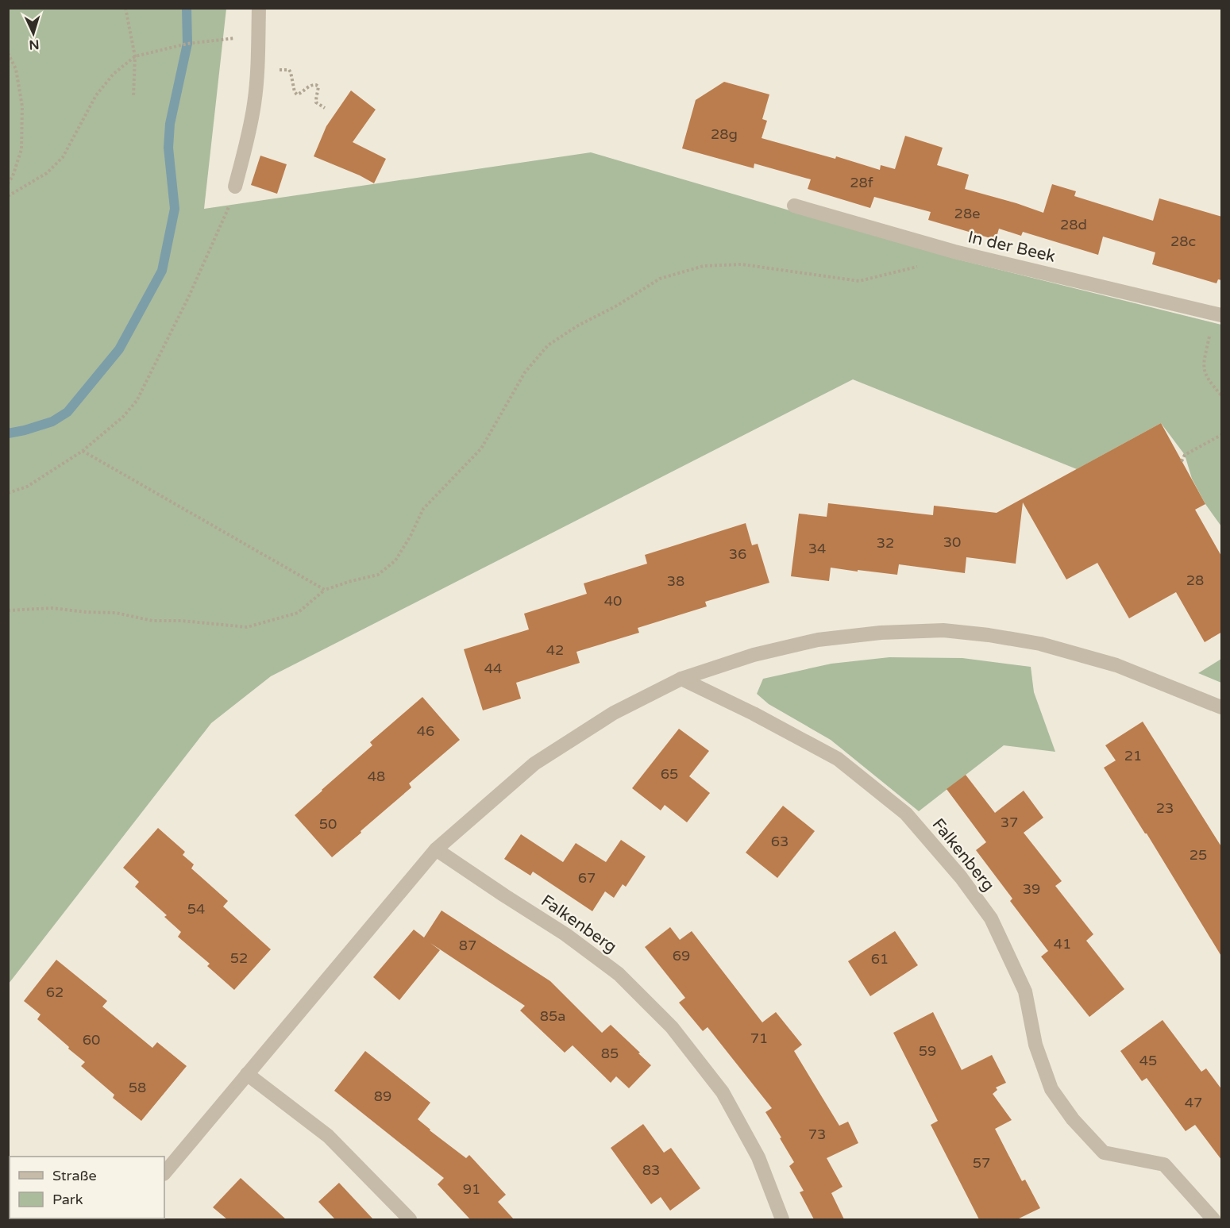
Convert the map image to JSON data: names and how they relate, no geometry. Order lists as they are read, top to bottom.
{
  "streets": {
    "street": ["In der Beek", "Falkenberg"]
  },
  "house_numbers": [
    "28g",
    "28f",
    "28e",
    "28d",
    "28c",
    "30",
    "32",
    "34",
    "36",
    "28",
    "38",
    "40",
    "42",
    "44",
    "46",
    "21",
    "65",
    "48",
    "23",
    "37",
    "50",
    "63",
    "25",
    "67",
    "39",
    "54",
    "41",
    "87",
    "69",
    "52",
    "61",
    "62",
    "85a",
    "71",
    "60",
    "59",
    "85",
    "45",
    "58",
    "89",
    "47",
    "73",
    "57",
    "83",
    "91"
  ],
  "legend": ["Straße", "Park"],
  "north": "bottom"
}
